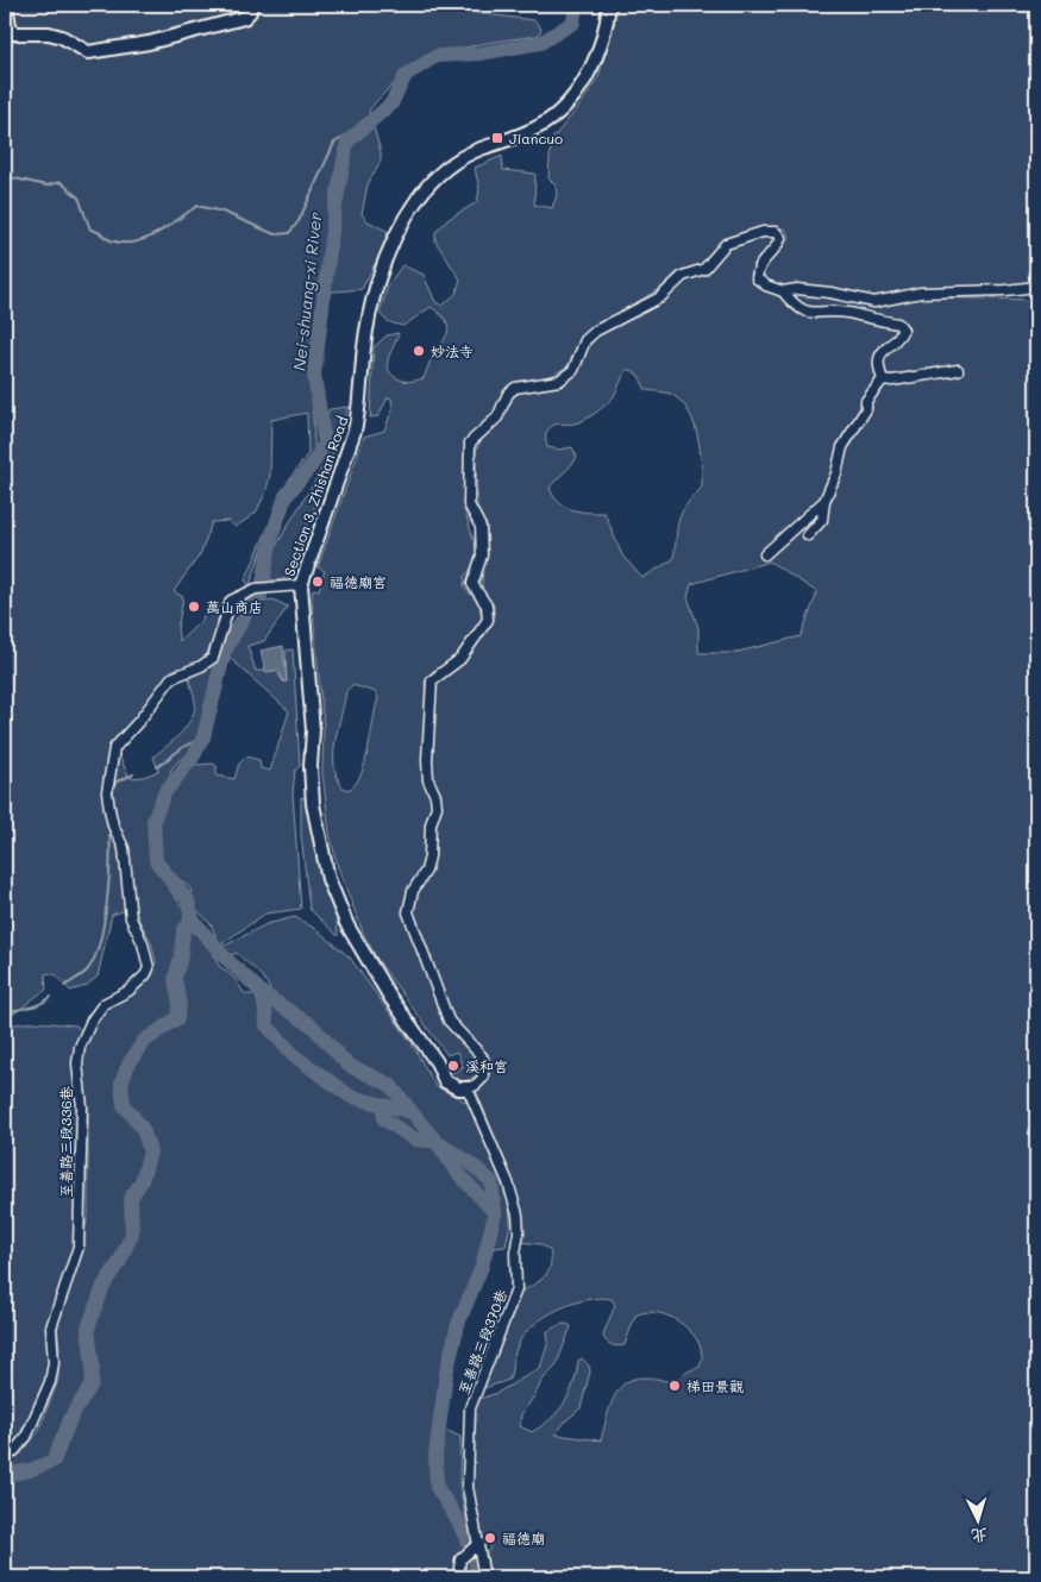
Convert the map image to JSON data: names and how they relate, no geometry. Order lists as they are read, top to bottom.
{
  "streets": {
    "street": ["Section 3, Zhishan Road", "至善路三段336巷", "至善路三段370巷"]
  },
  "crossings": [
    ["Section 3, Zhishan Road", "至善路三段336巷"],
    ["Section 3, Zhishan Road", "至善路三段370巷"]
  ],
  "water": ["Nei-shuang-xi River"],
  "places": {
    "transit": ["Jiancuo"],
    "other": [
      "妙法寺",
      "福德廟宮",
      "萬山商店",
      "溪和宮",
      "梯田景觀",
      "福德廟"
    ]
  },
  "north": "bottom"
}
